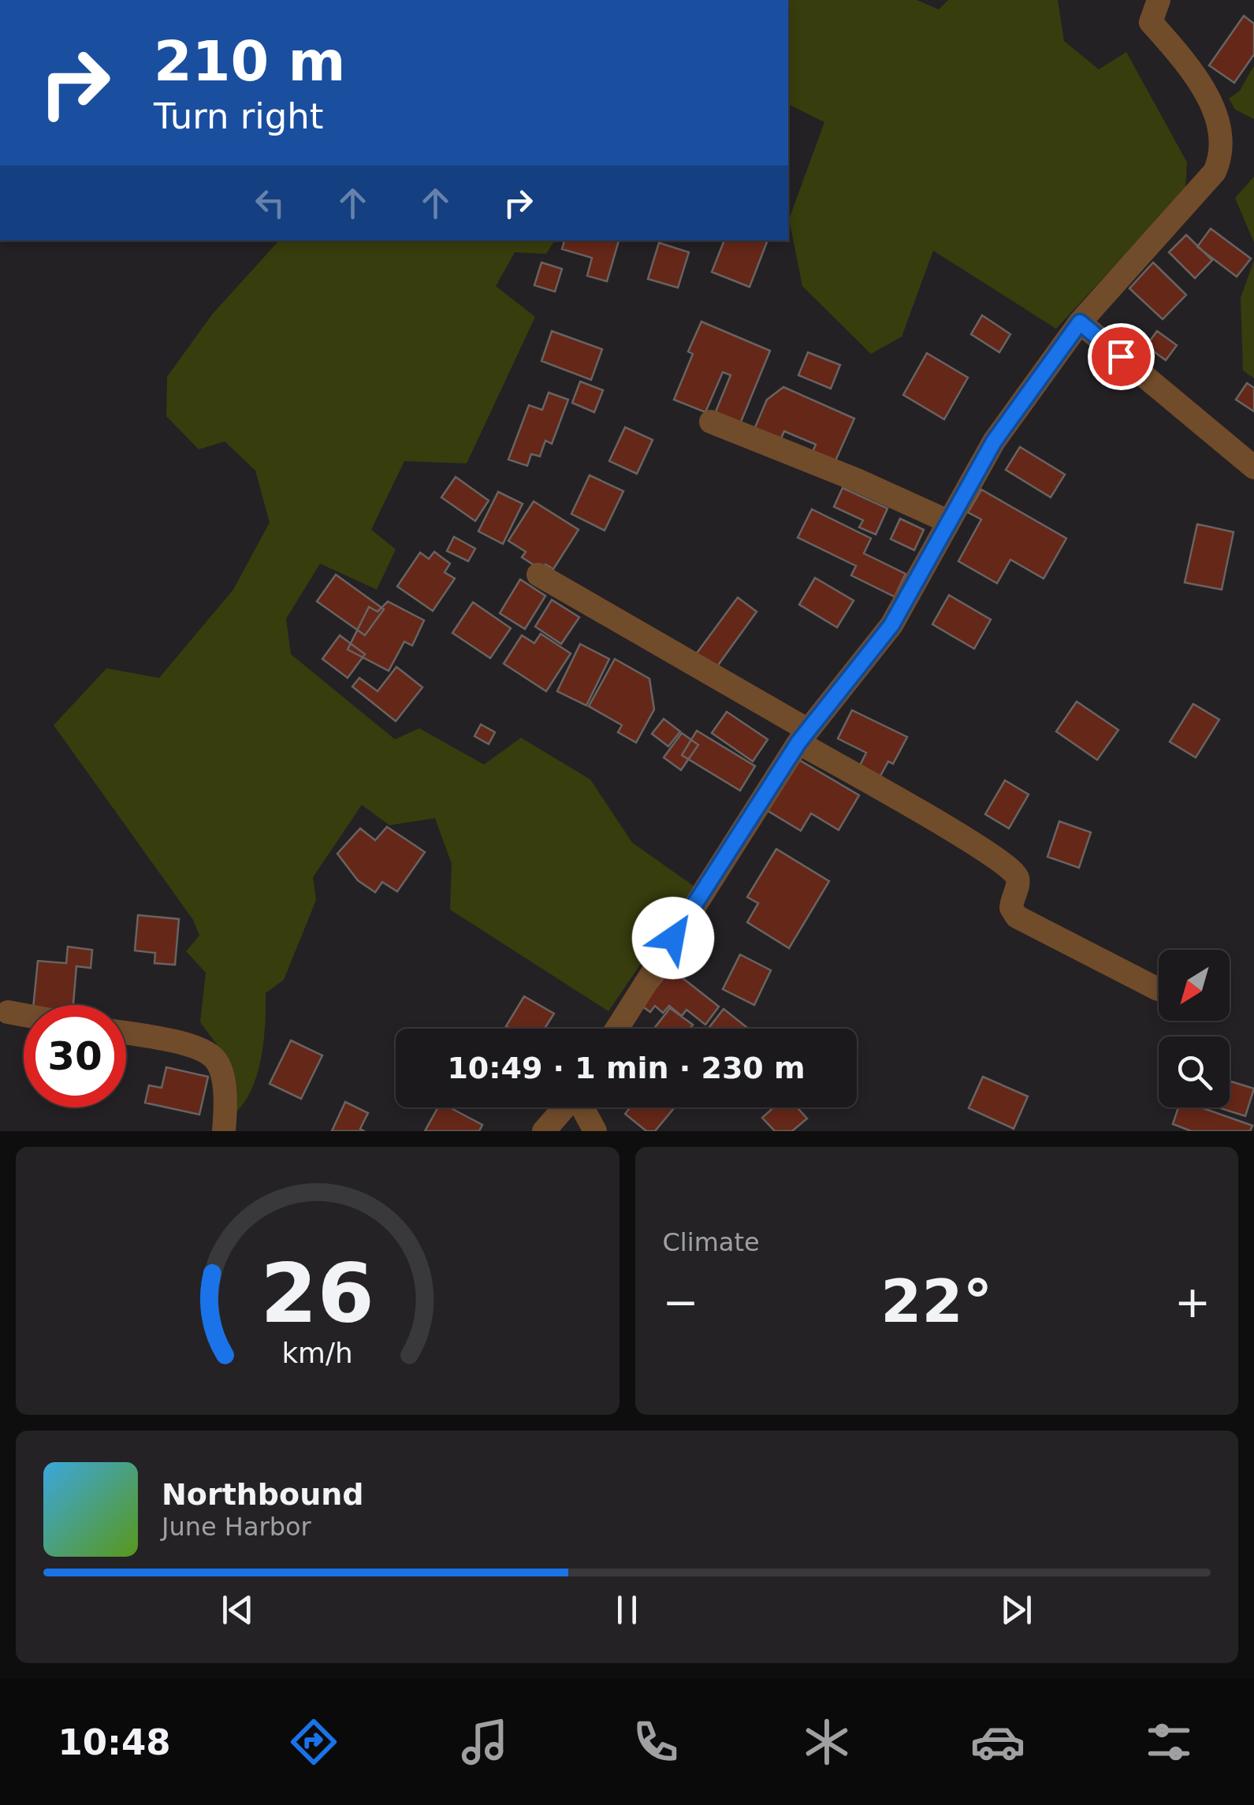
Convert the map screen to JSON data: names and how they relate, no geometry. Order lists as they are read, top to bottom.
{
  "north": "bottom left",
  "page": {
    "turn": ["210 m", "Turn right"],
    "limit": "30",
    "trip": "10:49 · 1 min · 230 m",
    "tile": "Climate",
    "heat": ["−", "22°", "+"],
    "song": ["Northbound", "June Harbor"],
    "tabs": "10:48",
    "gauge": ["26", "km/h"]
  }
}
